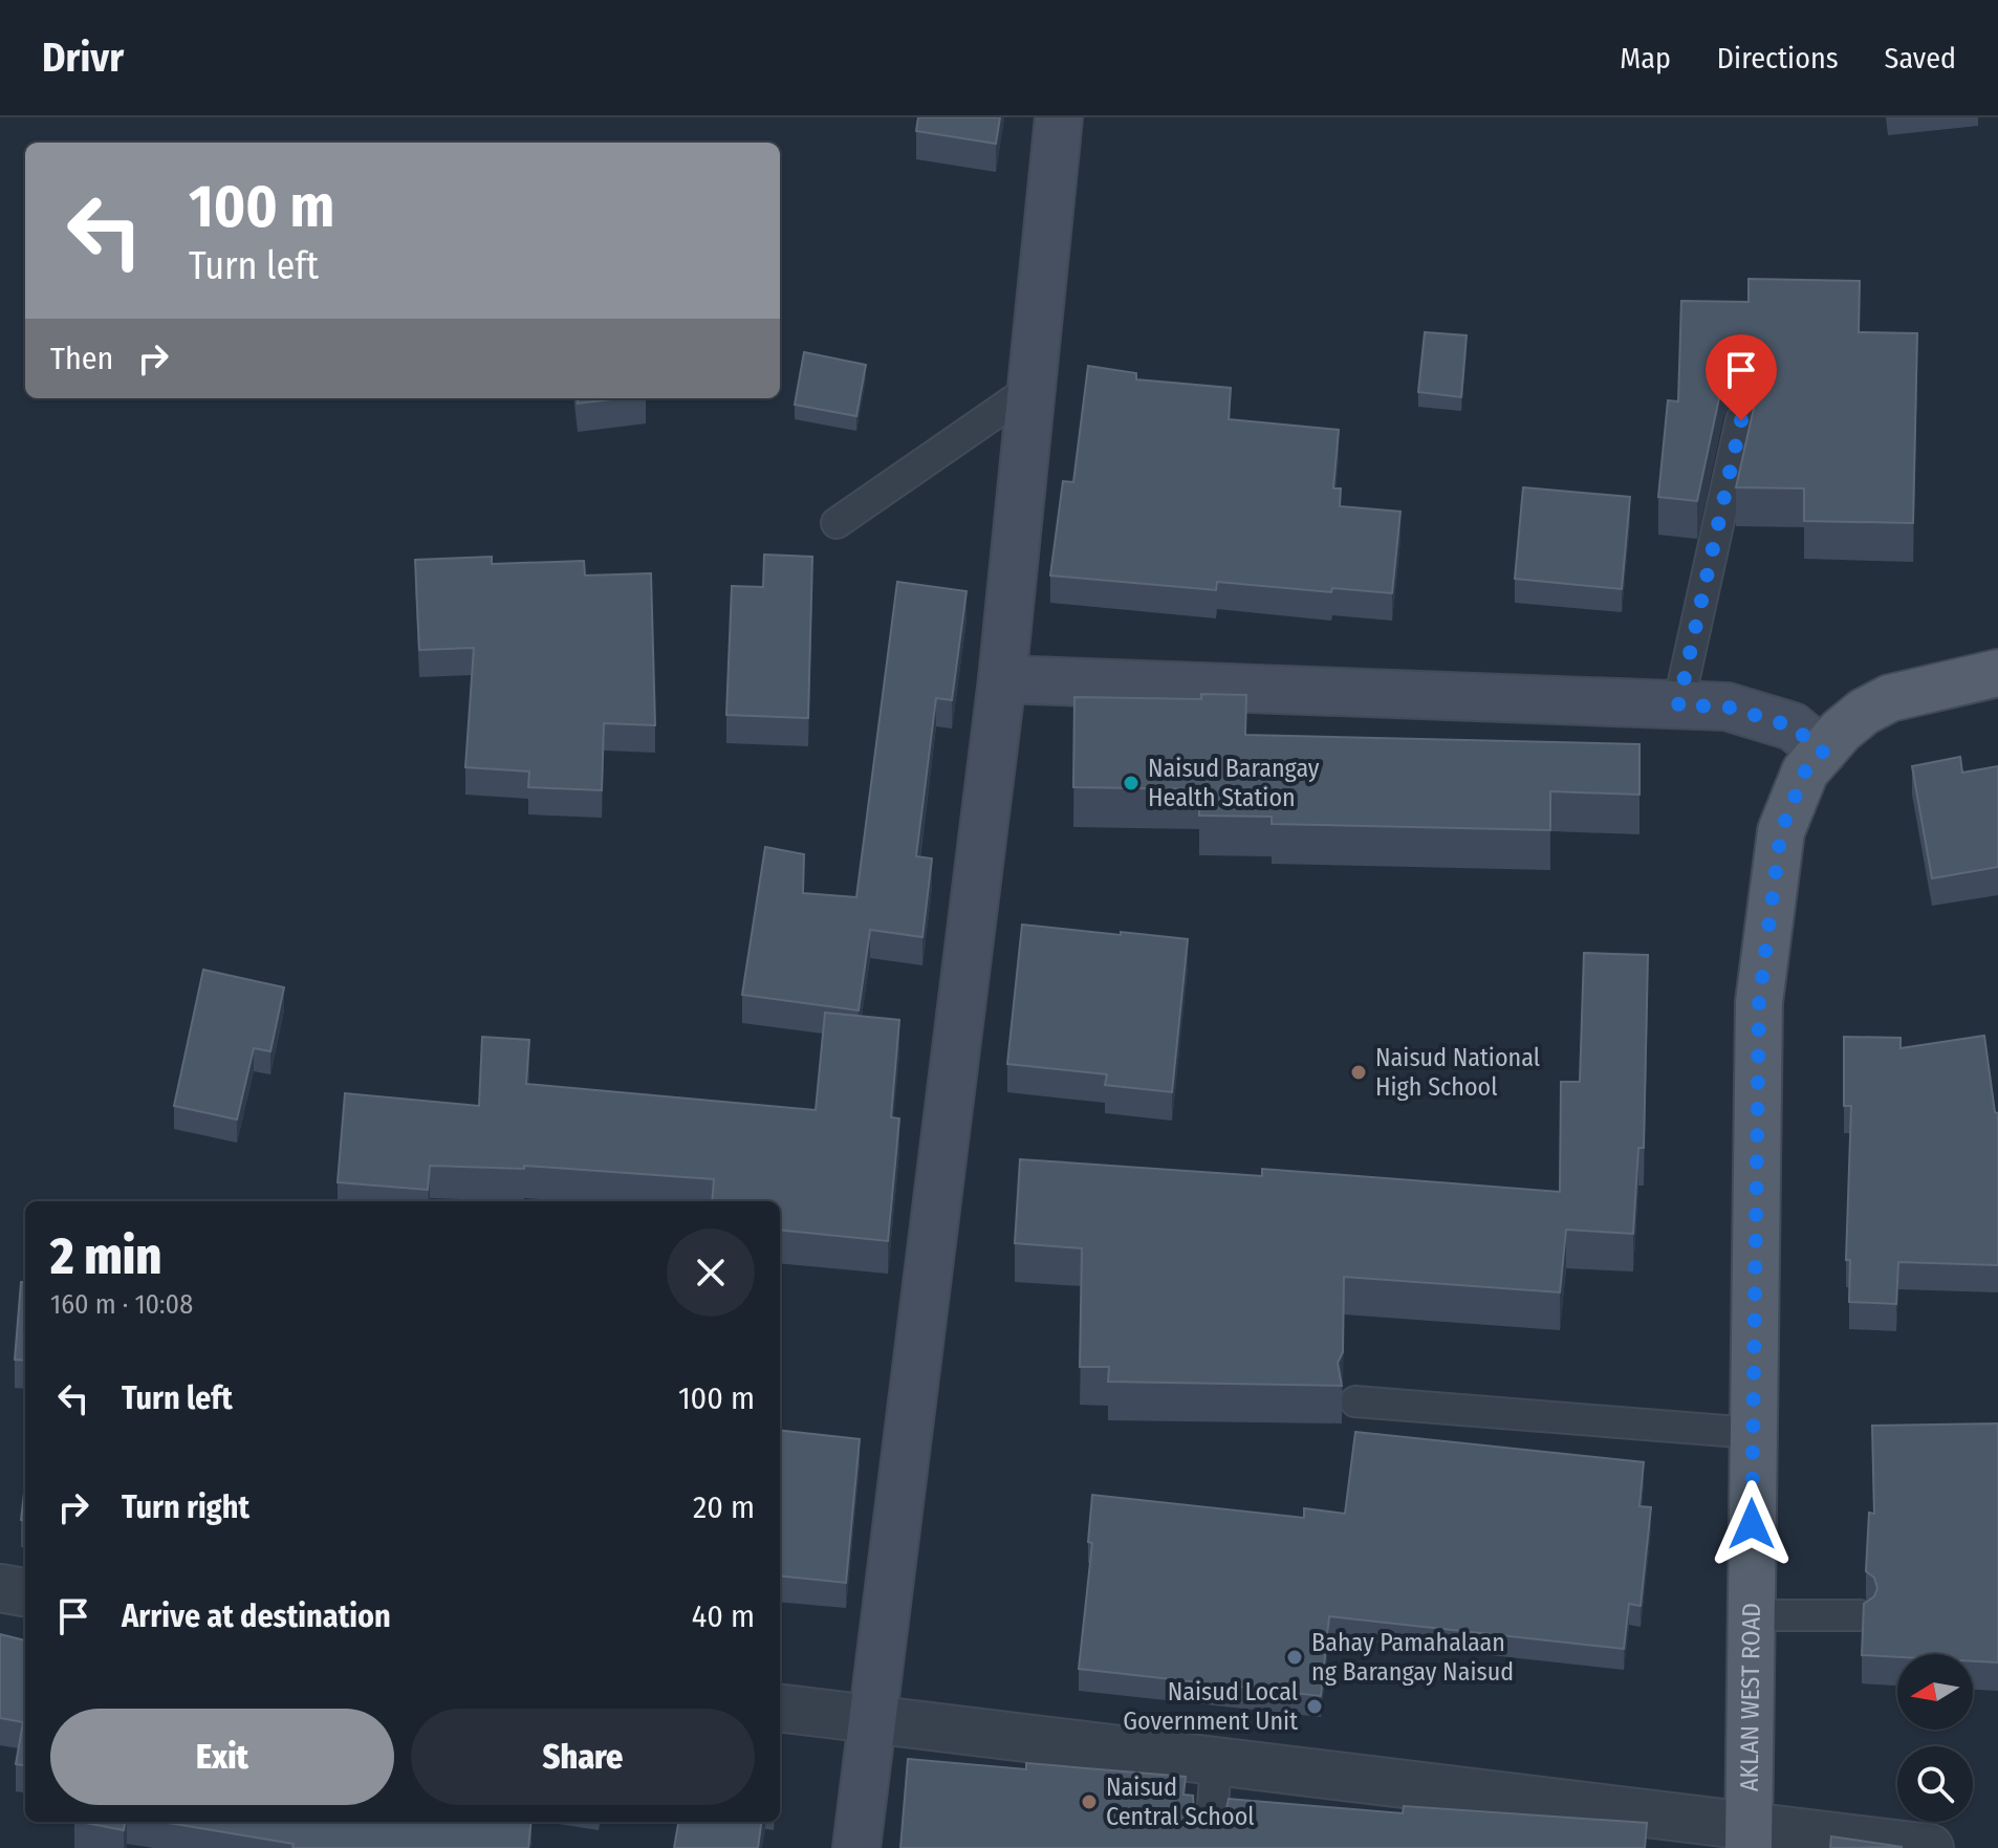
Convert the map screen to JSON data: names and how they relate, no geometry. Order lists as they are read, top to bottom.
{
  "streets": {
    "main road": ["AKLAN WEST ROAD"]
  },
  "places": [
    "Naisud Barangay Health Station",
    "Naisud National High School",
    "Bahay Pamahalaan ng Barangay Naisud",
    "Naisud Local Government Unit",
    "Naisud Central School"
  ],
  "north": "left",
  "page": {
    "header": "Drivr",
    "nav": ["Map", "Directions", "Saved"],
    "turn": ["100 m", "Turn left"],
    "then": "Then",
    "heading": ["2 min", "160 m · 10:08"],
    "list": [
      {
        "name": "Turn left",
        "value": "100 m"
      },
      {
        "name": "Turn right",
        "value": "20 m"
      },
      {
        "name": "Arrive at destination",
        "value": "40 m"
      }
    ],
    "buttons": ["Exit", "Share"]
  }
}
